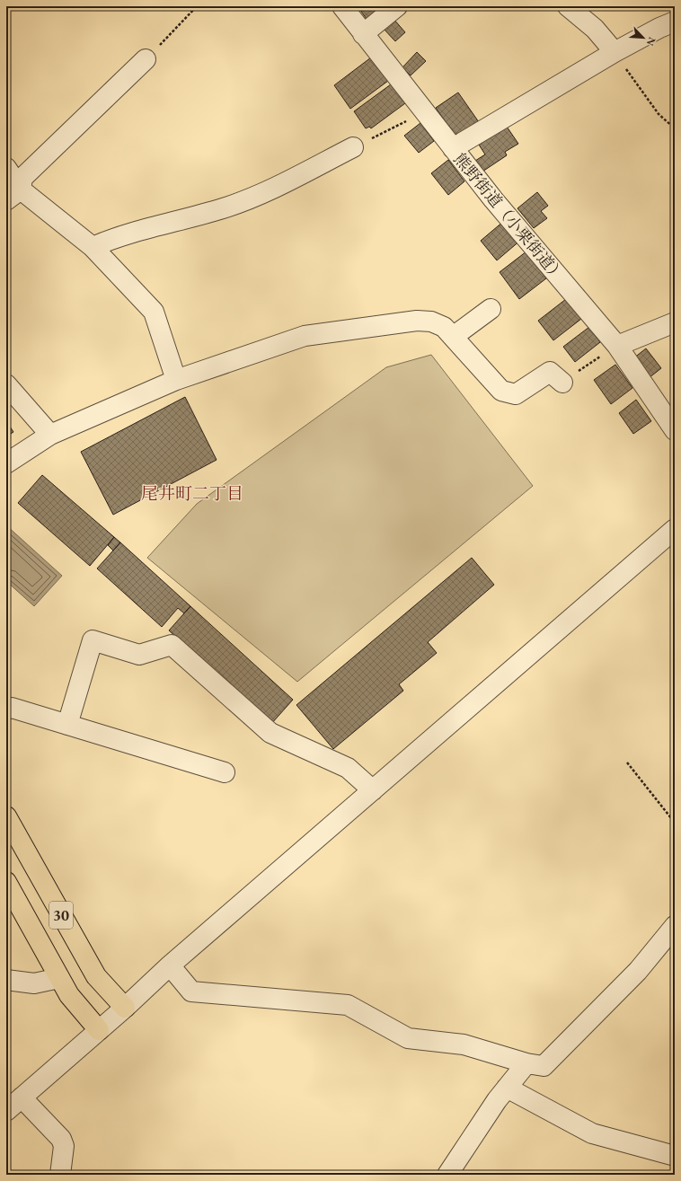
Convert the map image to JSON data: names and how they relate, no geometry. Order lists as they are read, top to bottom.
{
  "streets": {
    "main road": ["30"],
    "street": ["熊野街道（小栗街道）"]
  },
  "districts": ["尾井町二丁目"],
  "north": "bottom right"
}
